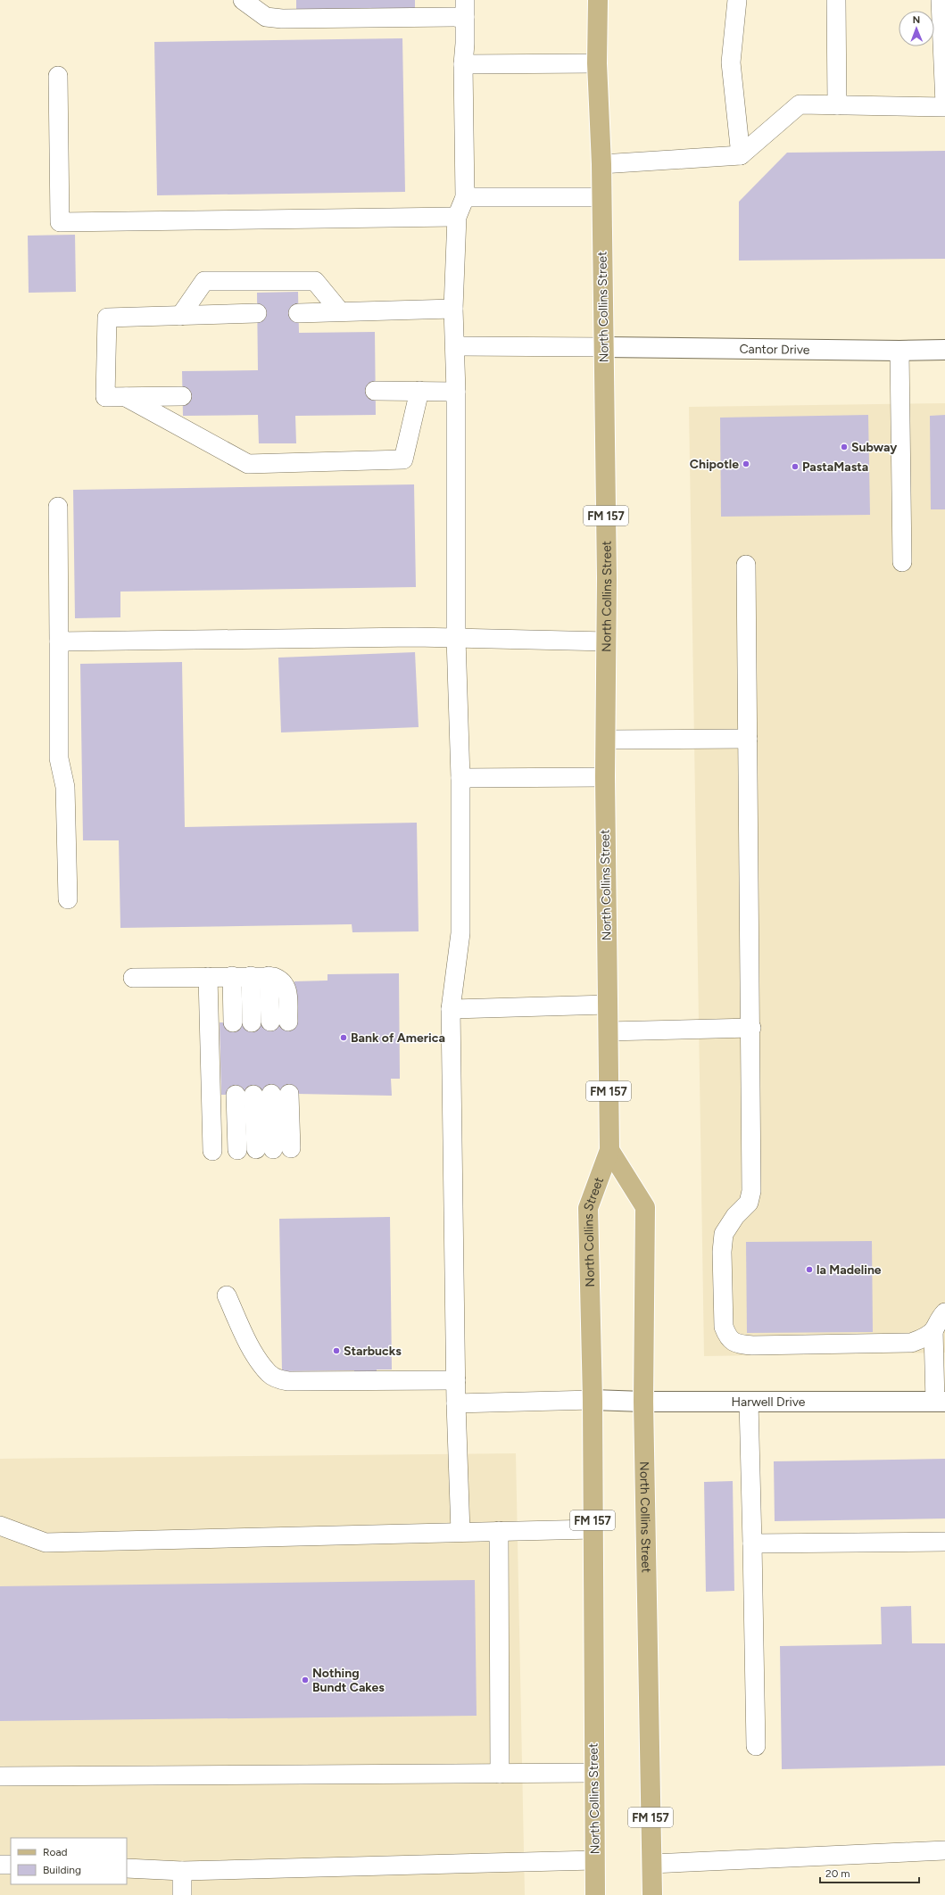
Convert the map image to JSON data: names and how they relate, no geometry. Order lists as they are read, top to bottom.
{
  "streets": {
    "main road": ["North Collins Street", "FM 157"],
    "street": ["Cantor Drive", "Harwell Drive"]
  },
  "crossings": [
    ["North Collins Street", "Cantor Drive"],
    ["North Collins Street", "Harwell Drive"]
  ],
  "places": [
    "Subway",
    "Chipotle",
    "PastaMasta",
    "Bank of America",
    "la Madeline",
    "Starbucks",
    "Nothing Bundt Cakes"
  ],
  "legend": ["Road", "Building"],
  "scale_bar": "20 m",
  "north": "top"
}
